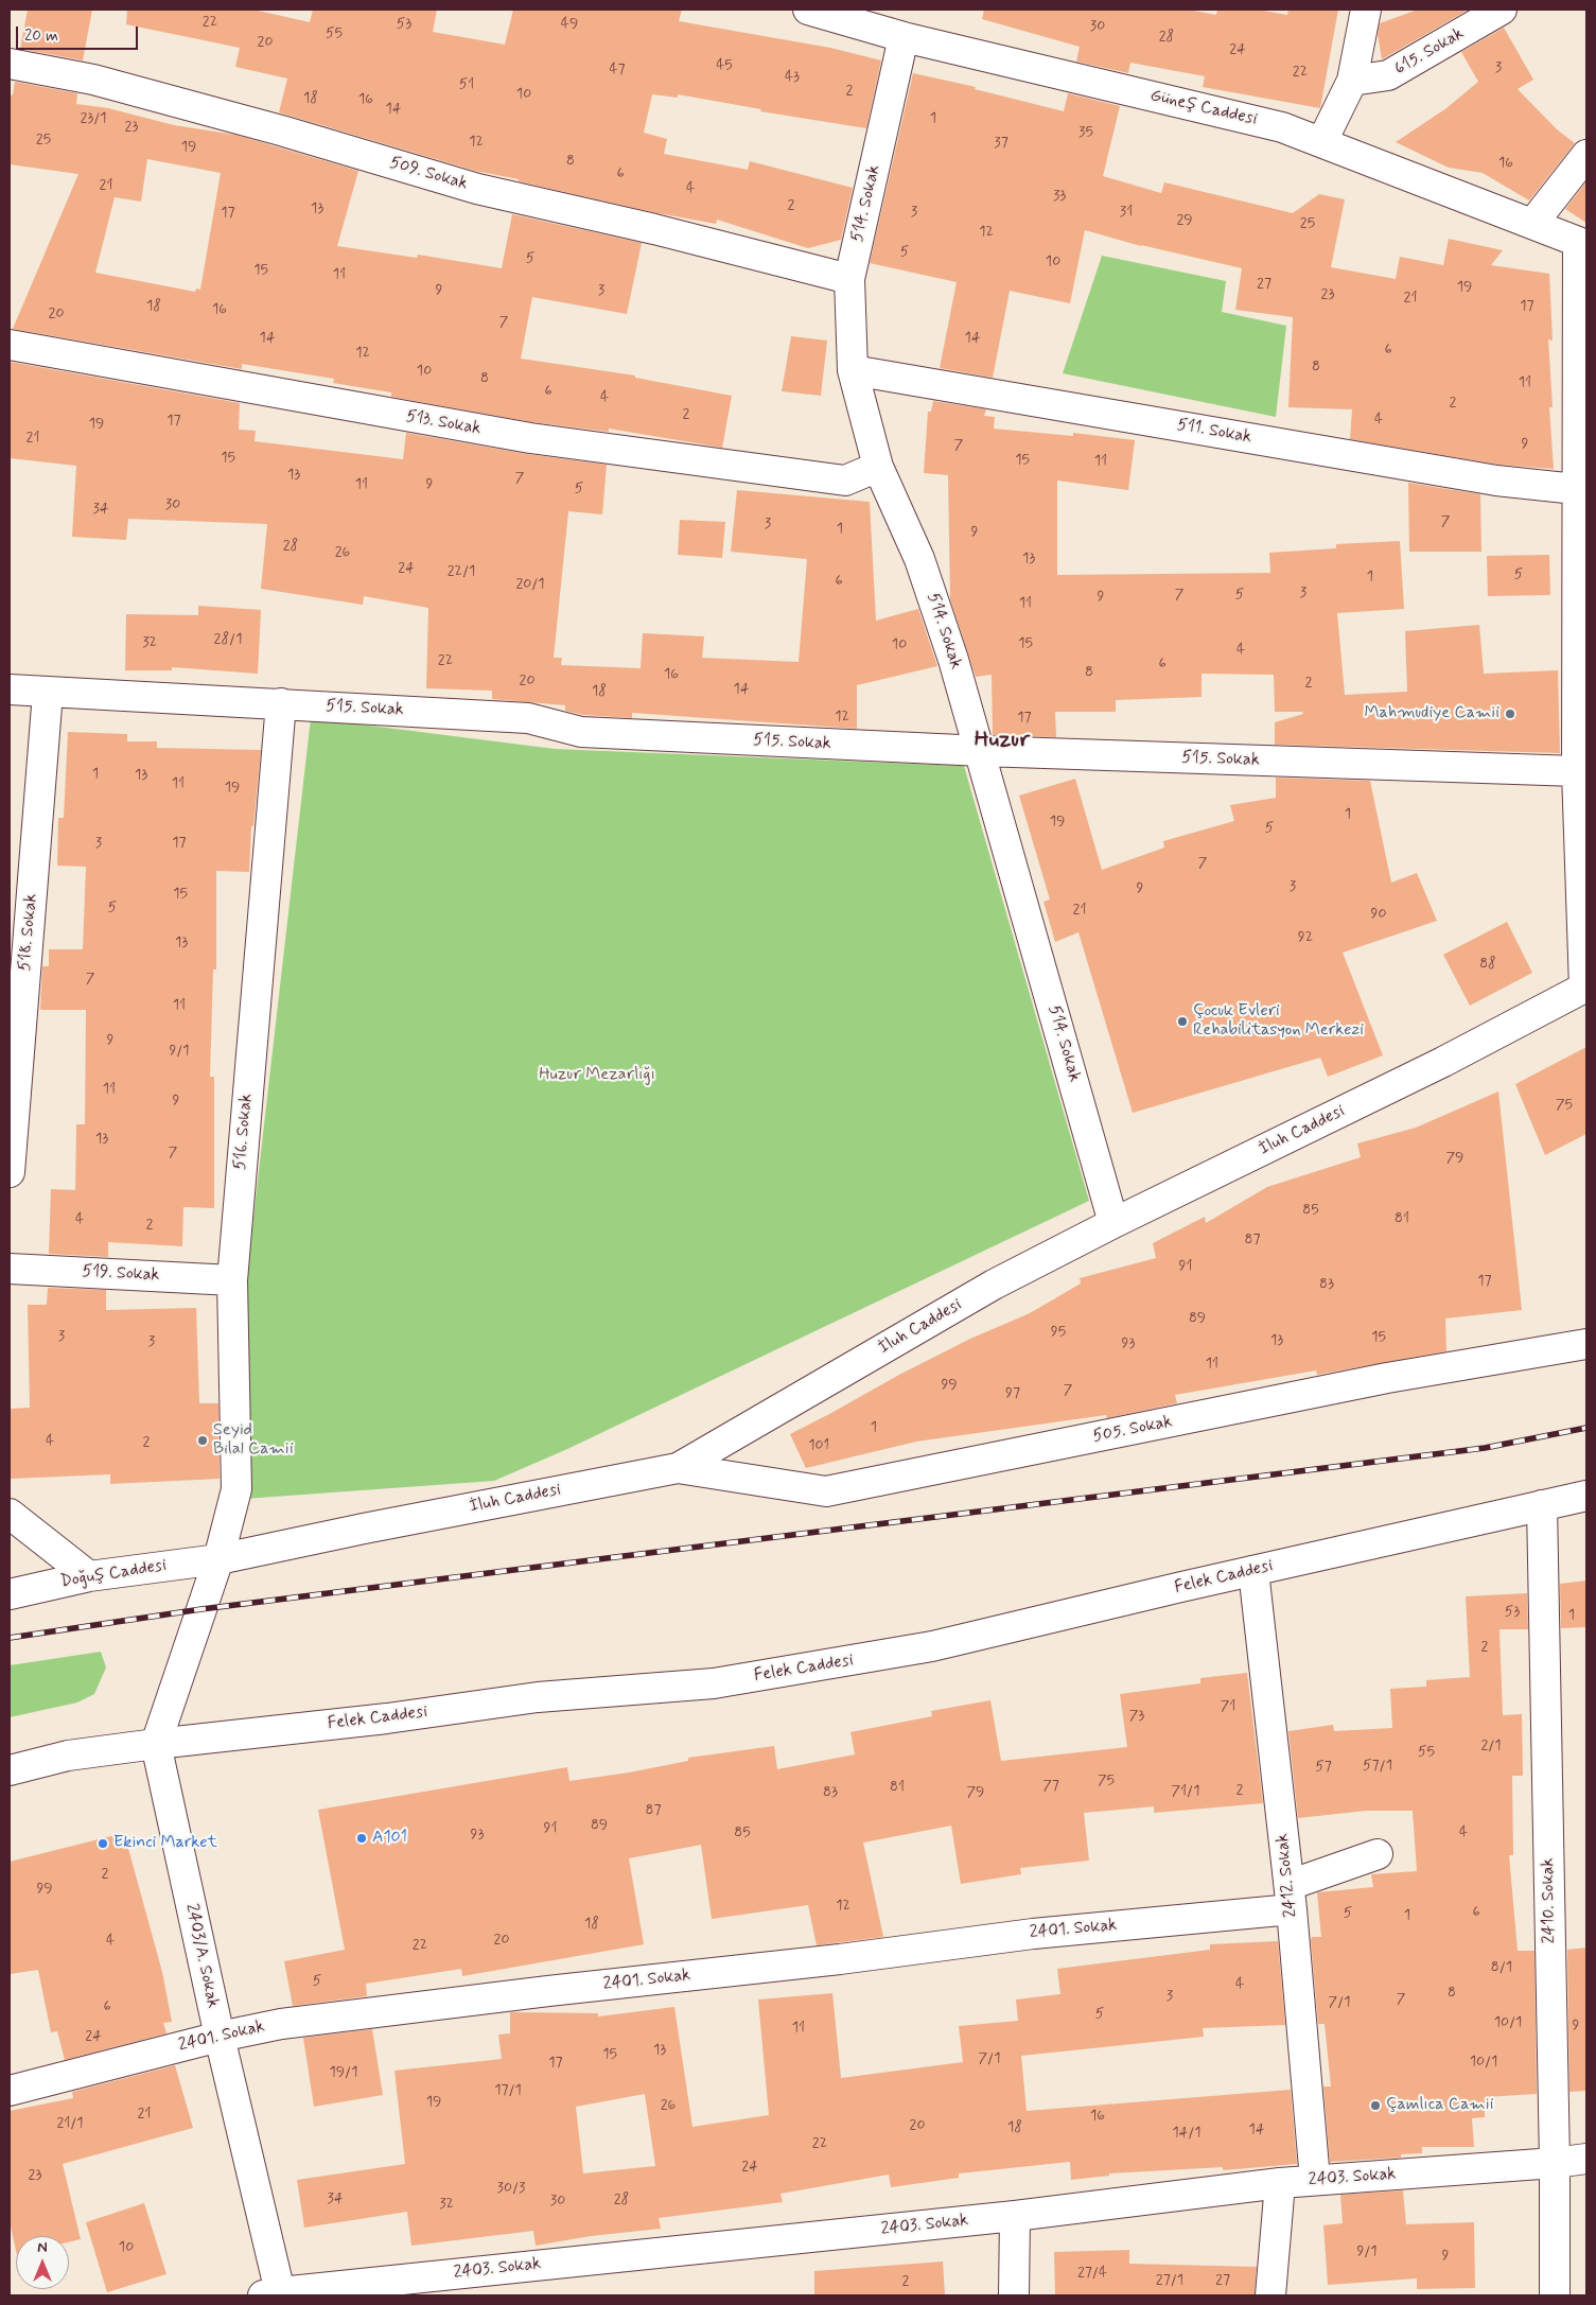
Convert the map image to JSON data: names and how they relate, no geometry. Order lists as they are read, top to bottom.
{
  "streets": {
    "street": [
      "615. Sokak",
      "Güneş Caddesi",
      "509. Sokak",
      "514. Sokak",
      "513. Sokak",
      "511. Sokak",
      "515. Sokak",
      "518. Sokak",
      "İluh Caddesi",
      "516. Sokak",
      "519. Sokak",
      "505. Sokak",
      "Doğuş Caddesi",
      "Felek Caddesi",
      "2412. Sokak",
      "2410. Sokak",
      "2401. Sokak",
      "2403/A. Sokak",
      "2403. Sokak"
    ]
  },
  "crossings": [
    ["Güneş Caddesi", "514. Sokak"],
    ["509. Sokak", "514. Sokak"],
    ["514. Sokak", "513. Sokak"],
    ["514. Sokak", "511. Sokak"],
    ["514. Sokak", "515. Sokak"],
    ["514. Sokak", "İluh Caddesi"],
    ["515. Sokak", "518. Sokak"],
    ["515. Sokak", "516. Sokak"],
    ["İluh Caddesi", "516. Sokak"],
    ["İluh Caddesi", "505. Sokak"],
    ["İluh Caddesi", "Doğuş Caddesi"],
    ["516. Sokak", "519. Sokak"],
    ["516. Sokak", "Doğuş Caddesi"],
    ["516. Sokak", "Felek Caddesi"],
    ["516. Sokak", "2403/A. Sokak"],
    ["Felek Caddesi", "2412. Sokak"],
    ["Felek Caddesi", "2410. Sokak"],
    ["Felek Caddesi", "2403/A. Sokak"],
    ["2412. Sokak", "2401. Sokak"],
    ["2412. Sokak", "2403. Sokak"],
    ["2410. Sokak", "2403. Sokak"],
    ["2401. Sokak", "2403/A. Sokak"],
    ["2403/A. Sokak", "2403. Sokak"]
  ],
  "districts": ["Huzur"],
  "parks": ["Huzur Mezarlığı"],
  "places": [
    "Mahmudiye Camii",
    "Çocuk Evleri Rehabilitasyon Merkezi",
    "Seyid Bilal Camii",
    "A101",
    "Ekinci Market",
    "Çamlıca Camii"
  ],
  "house_numbers": [
    "22",
    "53",
    "49",
    "30",
    "55",
    "28",
    "20",
    "24",
    "45",
    "3",
    "47",
    "22",
    "43",
    "51",
    "2",
    "10",
    "18",
    "16",
    "14",
    "23/1",
    "1",
    "23",
    "35",
    "25",
    "12",
    "37",
    "19",
    "8",
    "16",
    "6",
    "21",
    "4",
    "33",
    "2",
    "13",
    "3",
    "31",
    "17",
    "29",
    "25",
    "12",
    "5",
    "5",
    "10",
    "15",
    "11",
    "27",
    "19",
    "9",
    "3",
    "23",
    "21",
    "18",
    "17",
    "16",
    "20",
    "7",
    "14",
    "14",
    "6",
    "12",
    "8",
    "10",
    "8",
    "11",
    "6",
    "4",
    "2",
    "2",
    "4",
    "17",
    "19",
    "21",
    "9",
    "7",
    "15",
    "15",
    "11",
    "13",
    "7",
    "11",
    "9",
    "5",
    "30",
    "34",
    "7",
    "3",
    "1",
    "9",
    "28",
    "26",
    "13",
    "24",
    "22/1",
    "5",
    "1",
    "6",
    "20/1",
    "3",
    "7",
    "5",
    "9",
    "11",
    "28/1",
    "32",
    "15",
    "10",
    "4",
    "22",
    "6",
    "8",
    "16",
    "20",
    "2",
    "14",
    "18",
    "12",
    "17",
    "1",
    "13",
    "11",
    "19",
    "1",
    "19",
    "5",
    "3",
    "17",
    "7",
    "3",
    "9",
    "15",
    "5",
    "21",
    "90",
    "92",
    "13",
    "88",
    "7",
    "11",
    "9",
    "9/1",
    "11",
    "9",
    "75",
    "13",
    "7",
    "79",
    "85",
    "81",
    "4",
    "2",
    "87",
    "91",
    "17",
    "83",
    "89",
    "95",
    "3",
    "15",
    "13",
    "3",
    "93",
    "11",
    "99",
    "7",
    "97",
    "1",
    "4",
    "2",
    "101",
    "53",
    "1",
    "2",
    "71",
    "73",
    "2/1",
    "55",
    "57/1",
    "57",
    "75",
    "77",
    "81",
    "2",
    "71/1",
    "83",
    "79",
    "87",
    "89",
    "91",
    "85",
    "4",
    "93",
    "2",
    "99",
    "12",
    "6",
    "5",
    "1",
    "18",
    "20",
    "4",
    "22",
    "8/1",
    "5",
    "4",
    "8",
    "3",
    "7",
    "7/1",
    "6",
    "5",
    "10/1",
    "9",
    "11",
    "24",
    "13",
    "15",
    "7/1",
    "10/1",
    "17",
    "19/1",
    "17/1",
    "19",
    "26",
    "21",
    "16",
    "21/1",
    "20",
    "18",
    "14",
    "14/1",
    "22",
    "24",
    "23",
    "30/3",
    "34",
    "28",
    "30",
    "32",
    "10",
    "9/1",
    "9",
    "27/4",
    "27/1",
    "27",
    "2"
  ],
  "scale_bar": "20 m",
  "north": "top"
}
